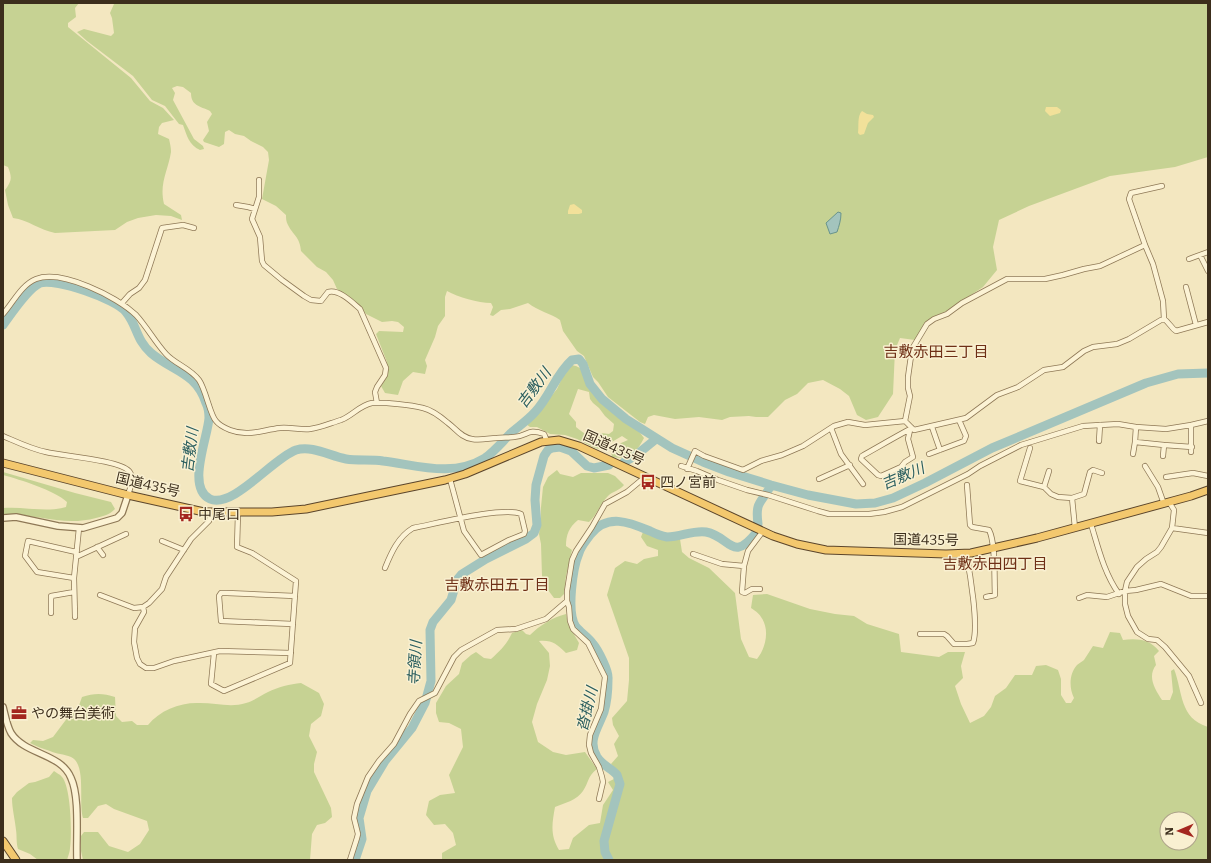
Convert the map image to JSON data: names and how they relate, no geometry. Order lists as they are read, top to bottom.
{
  "streets": {
    "highway": ["国道435号"]
  },
  "districts": ["吉敷赤田三丁目", "吉敷赤田四丁目", "吉敷赤田五丁目"],
  "water": ["吉敷川", "寺領川", "沓掛川"],
  "places": {
    "bus stop": ["四ノ宮前", "中尾口"],
    "office": ["やの舞台美術"]
  },
  "north": "left"
}
